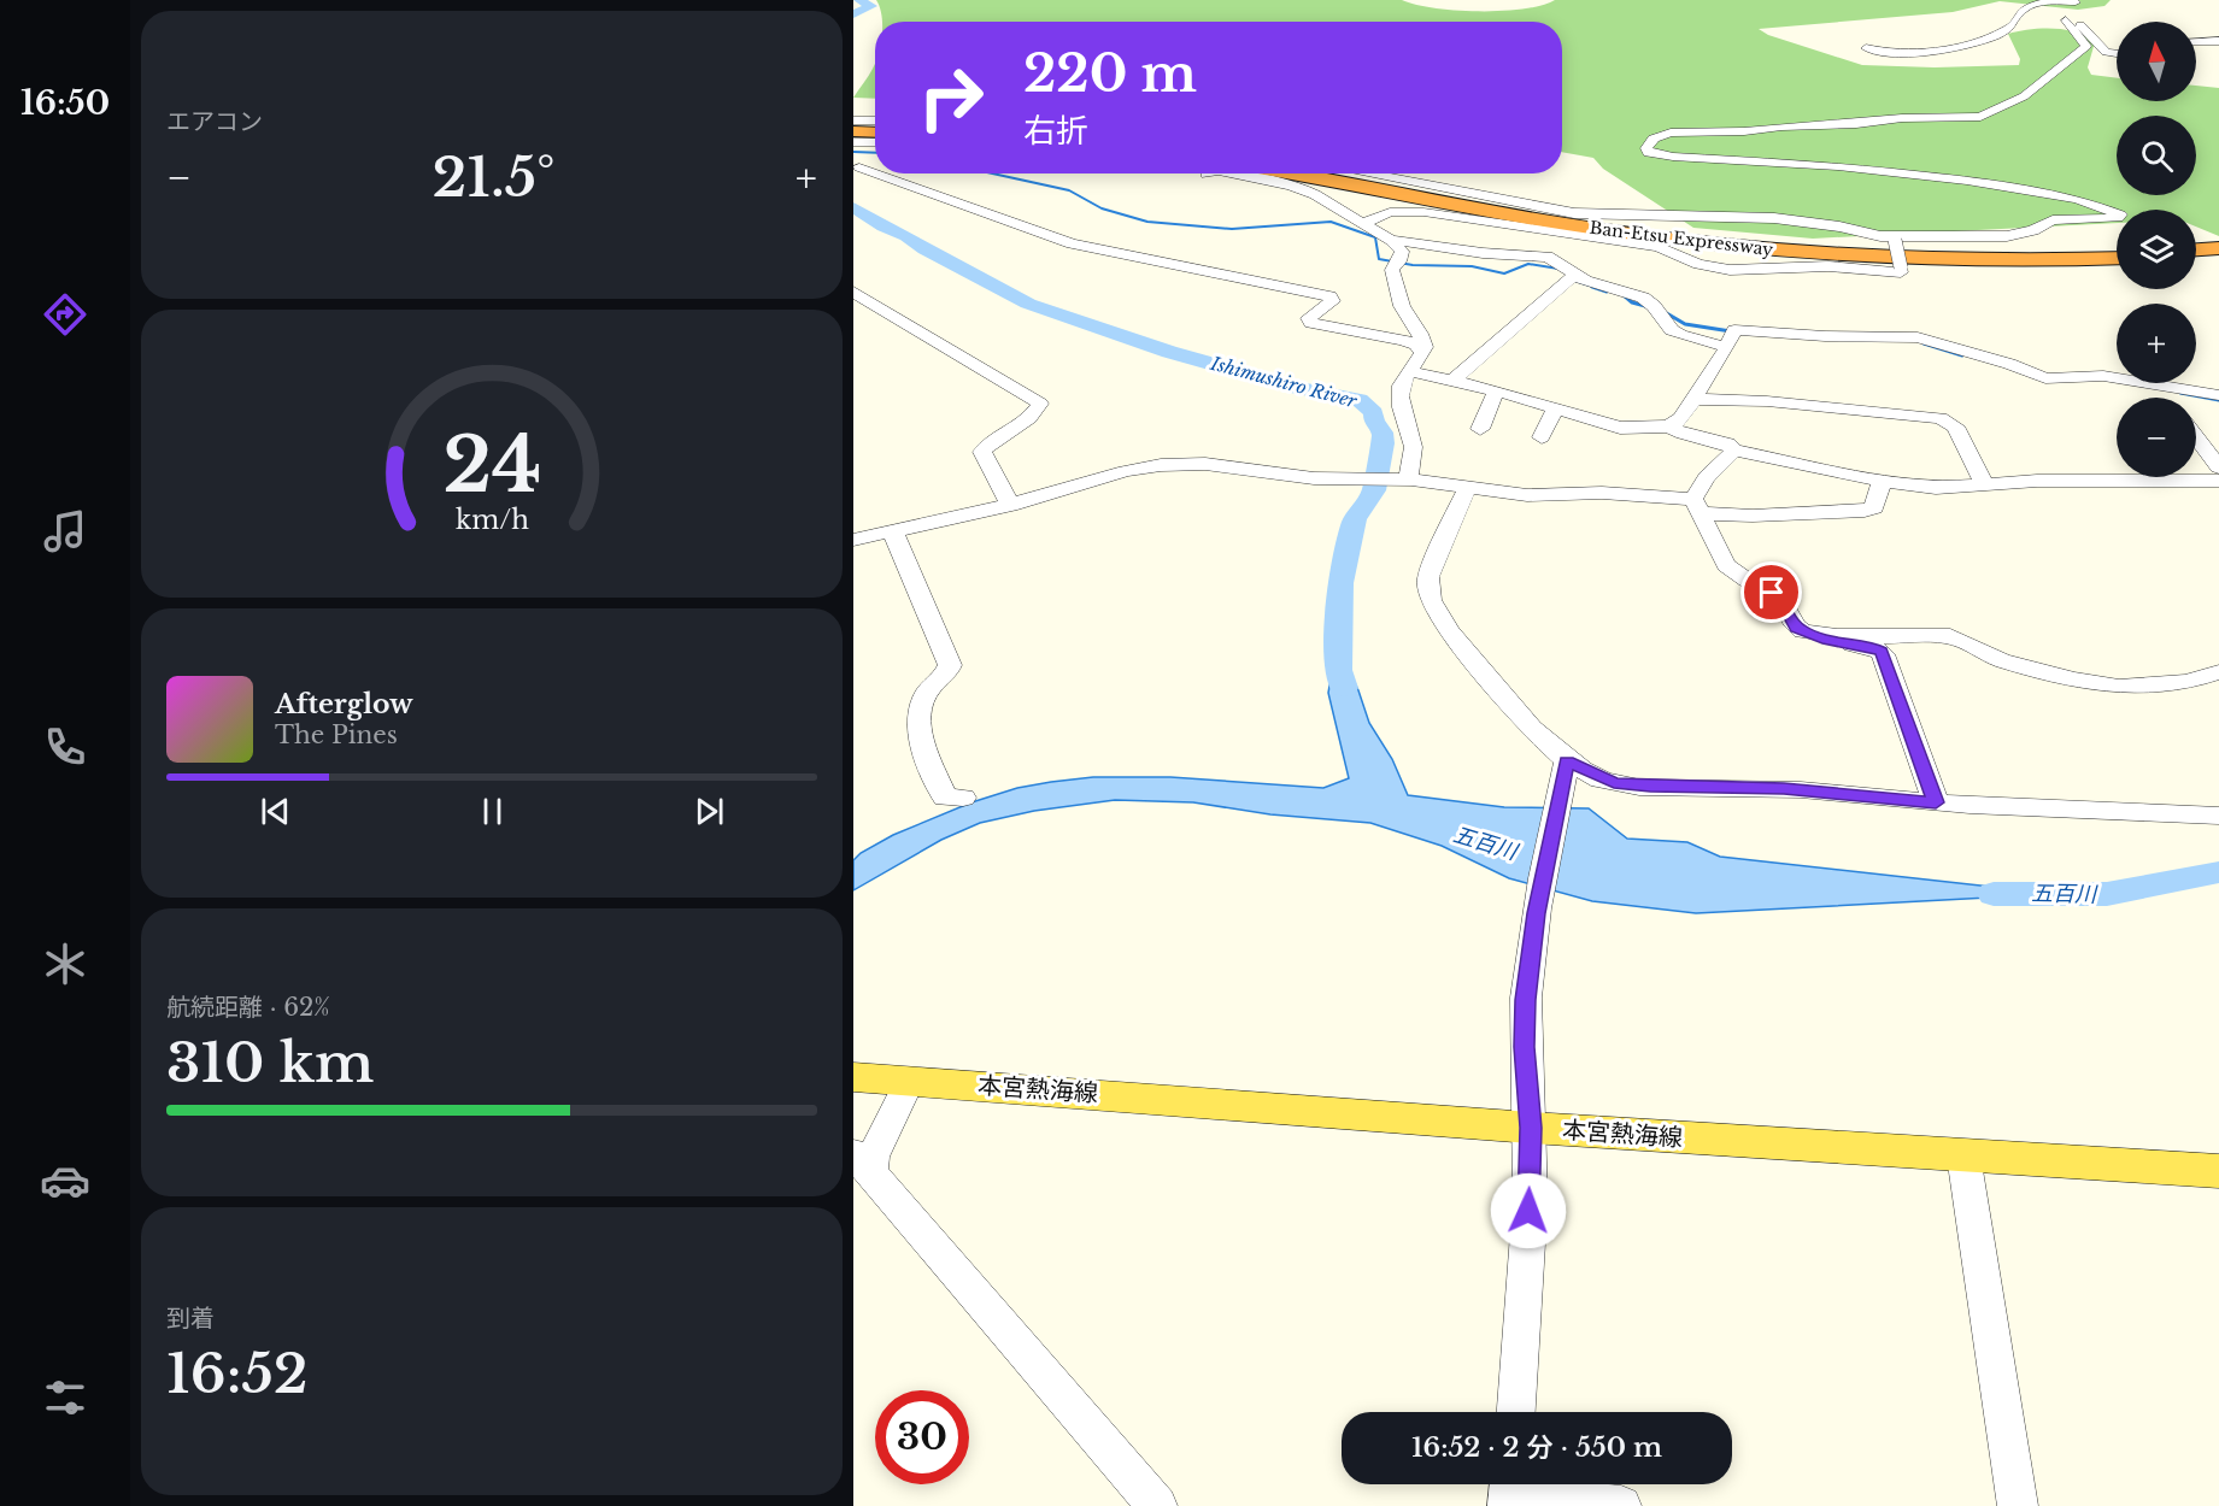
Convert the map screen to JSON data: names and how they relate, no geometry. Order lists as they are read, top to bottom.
{
  "streets": {
    "highway": ["Ban-Etsu Expressway"],
    "main road": ["本宮熱海線"]
  },
  "water": ["Ishimushiro River", "五百川"],
  "north": "top",
  "page": {
    "tabs": "16:50",
    "tile": [
      "エアコン",
      ["航続距離 · 62%", "310 km"],
      ["到着", "16:52"]
    ],
    "map_buttons": ["+", "−"],
    "turn": ["220 m", "右折"],
    "heat": ["−", "21.5°", "+"],
    "song": ["Afterglow", "The Pines"],
    "limit": "30",
    "trip": "16:52 · 2 分 · 550 m",
    "gauge": ["24", "km/h"]
  }
}
